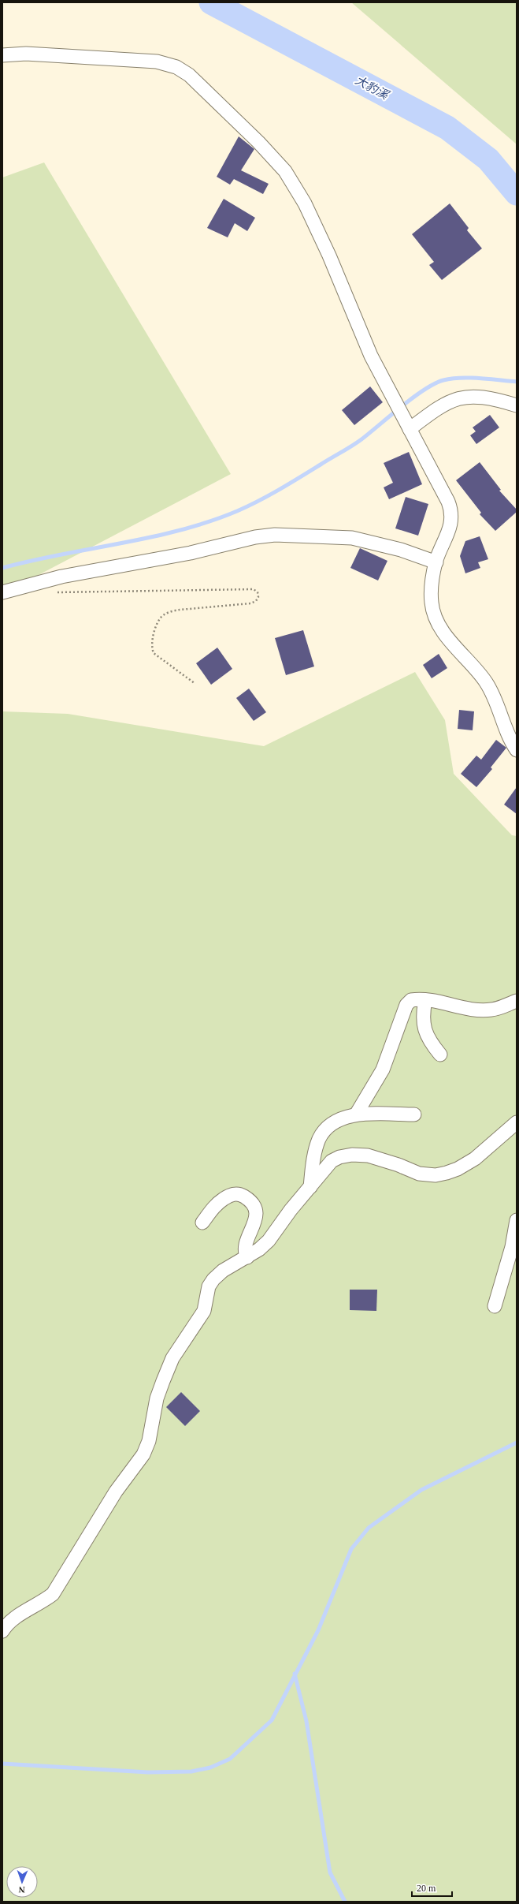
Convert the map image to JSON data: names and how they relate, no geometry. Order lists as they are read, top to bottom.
{
  "water": ["大豹溪"],
  "scale_bar": "20 m",
  "north": "bottom"
}
